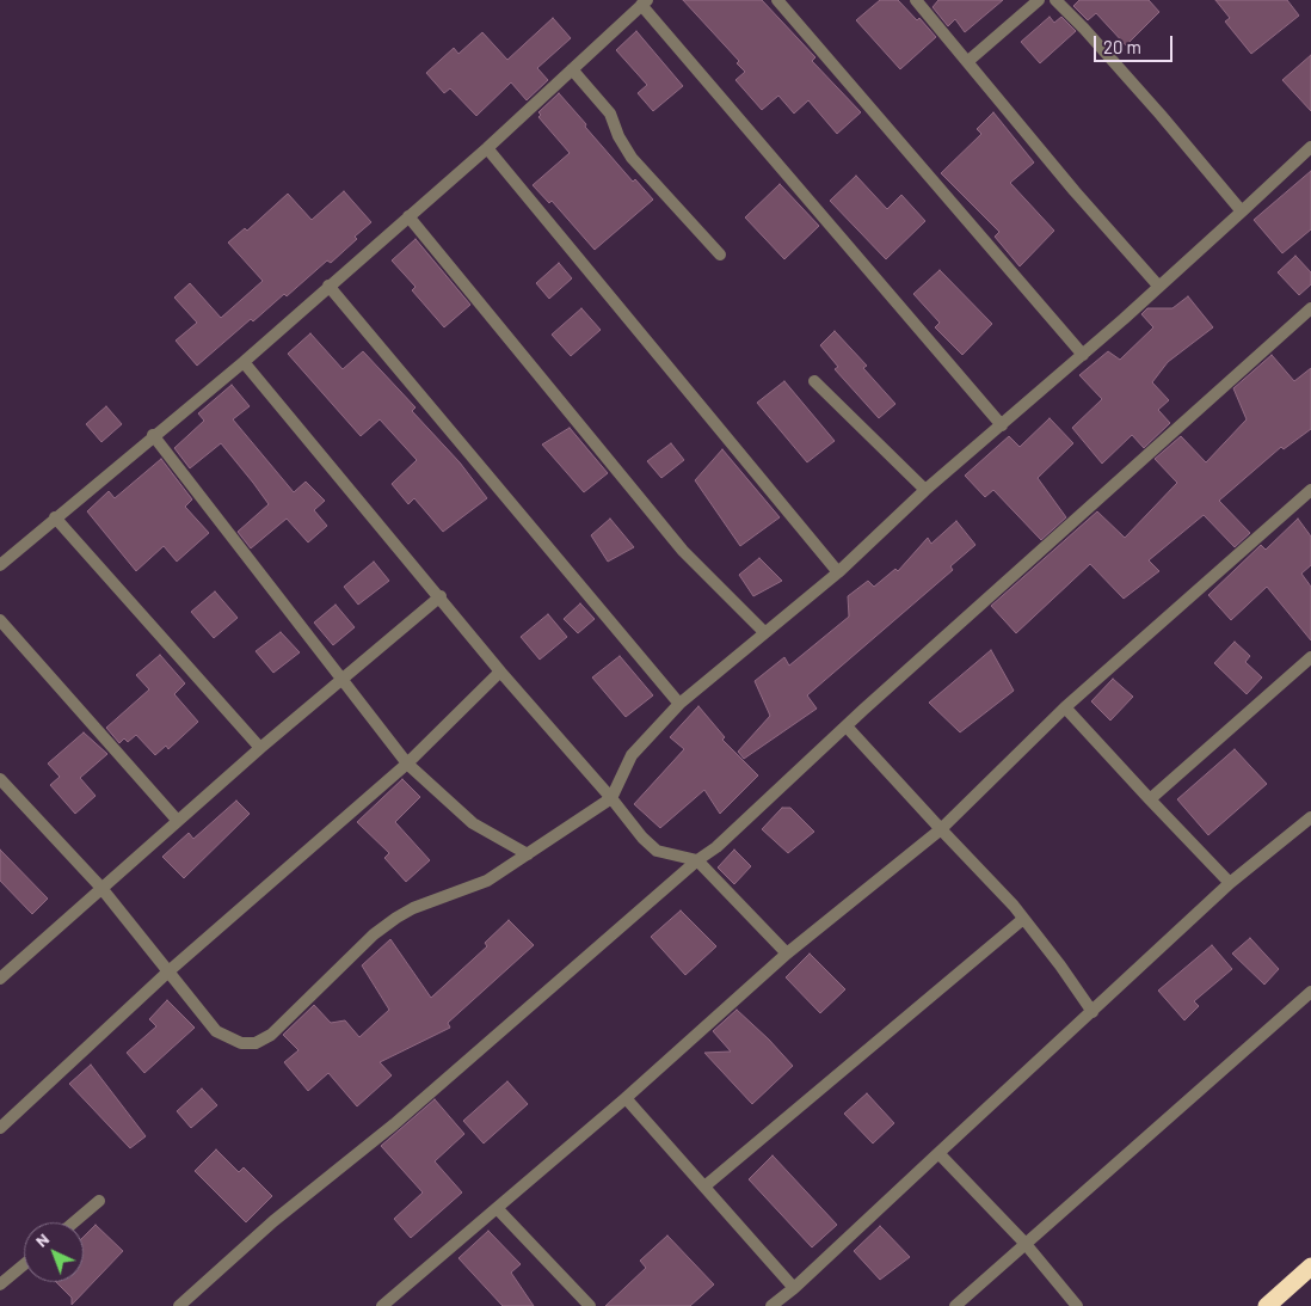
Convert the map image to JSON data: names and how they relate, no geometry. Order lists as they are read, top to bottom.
{
  "scale_bar": "20 m",
  "north": "top left"
}
